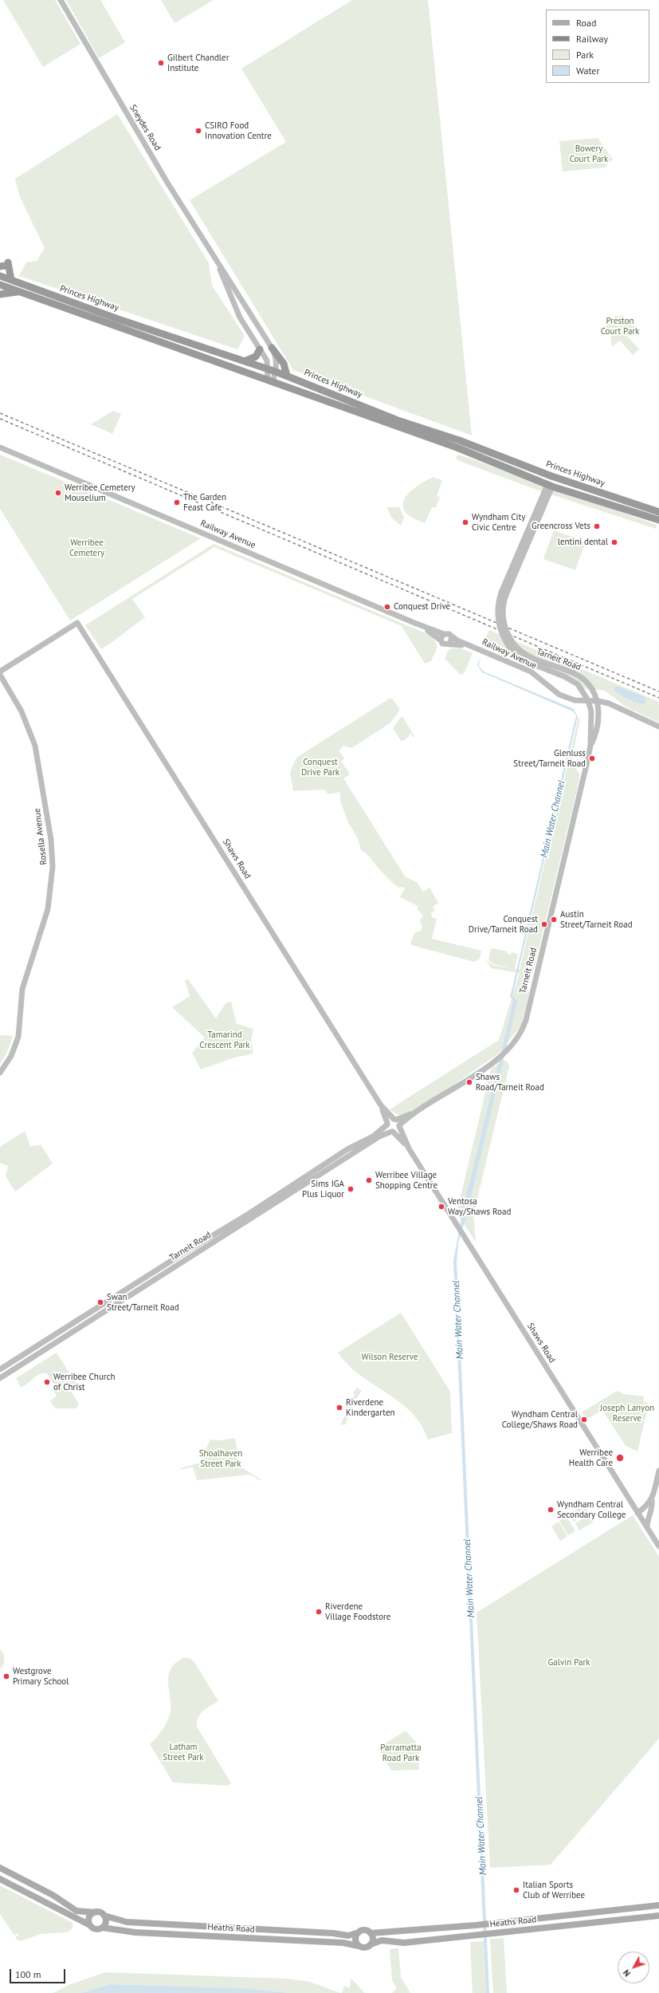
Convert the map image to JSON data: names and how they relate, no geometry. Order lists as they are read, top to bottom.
{
  "streets": {
    "highway": ["Princes Highway"],
    "main road": ["Heaths Road"],
    "street": [
      "Sneydes Road",
      "Railway Avenue",
      "Tarneit Road",
      "Rosella Avenue",
      "Shaws Road"
    ]
  },
  "crossings": [
    ["Sneydes Road", "Princes Highway"],
    ["Princes Highway", "Tarneit Road"],
    ["Railway Avenue", "Tarneit Road"],
    ["Tarneit Road", "Shaws Road"]
  ],
  "water": ["Main Water Channel"],
  "parks": [
    "Bowery Court Park",
    "Preston Court Park",
    "Werribee Cemetery",
    "Conquest Drive Park",
    "Tamarind Crescent Park",
    "Wilson Reserve",
    "Joseph Lanyon Reserve",
    "Shoalhaven Street Park",
    "Galvin Park",
    "Latham Street Park",
    "Parramatta Road Park"
  ],
  "places": [
    "Gilbert Chandler Institute",
    "CSIRO Foođ Innovation Centre",
    "Werribee Cemetery Mouselium",
    "The Garden Feast Cafe",
    "Wyndham City Civic Centre",
    "Greencross Vets",
    "lentini dental",
    "Conquest Drive",
    "Glenluss Street/Tarneit Road",
    "Austin Street/Tarneit Road",
    "Conquest Drive/Tarneit Road",
    "Shaws Road/Tarneit Road",
    "Werribee Village Shopping Centre",
    "Sims IGA Plus Liquor",
    "Ventosa Way/Shaws Road",
    "Swan Street/Tarneit Road",
    "Werribee Church of Christ",
    "Riverdene Kindergarten",
    "Wyndham Central College/Shaws Road",
    "Werribee Health Care",
    "Wyndham Central Secondary College",
    "Riverdene Village Foodstore",
    "Westgrove Primary School",
    "Italian Sports Club of Werribee"
  ],
  "legend": [
    "Road",
    "Railway",
    "Park",
    "Water"
  ],
  "scale_bar": "100 m",
  "north": "bottom left"
}
